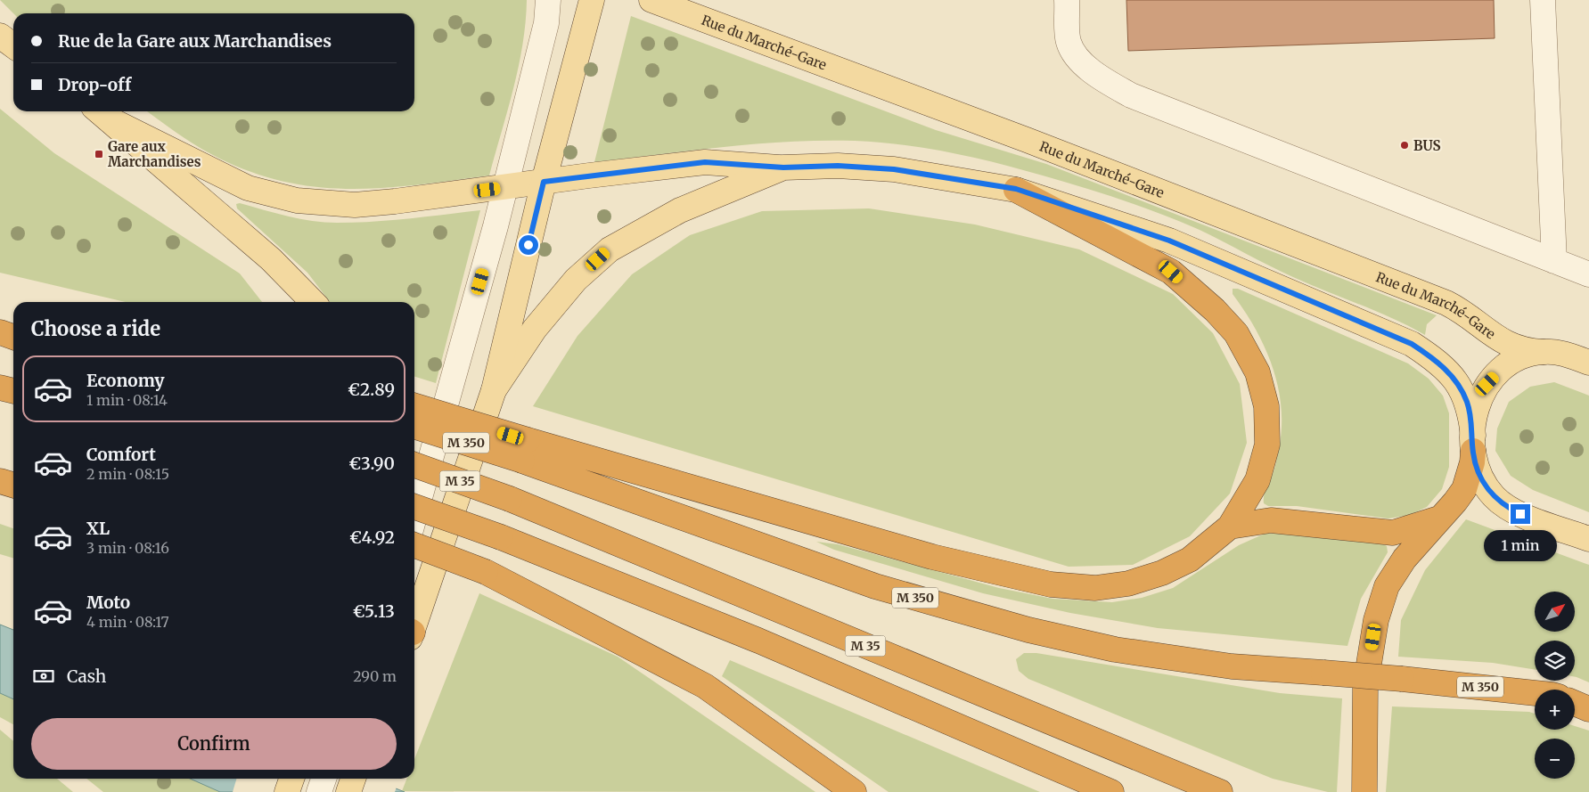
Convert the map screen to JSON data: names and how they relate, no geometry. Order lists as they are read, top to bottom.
{
  "streets": {
    "highway": ["M 350", "M 35"],
    "main road": ["Rue du Marché-Gare"]
  },
  "places": {
    "other": ["BUS"],
    "transit": ["Gare aux Marchandises"]
  },
  "north": "top right",
  "page": {
    "banner": ["Rue de la Gare aux Marchandises", "Drop-off"],
    "heading": "Choose a ride",
    "list": [
      {
        "name": "Economy",
        "note": "1 min · 08:14",
        "value": "€2.89"
      },
      {
        "name": "Comfort",
        "note": "2 min · 08:15",
        "value": "€3.90"
      },
      {
        "name": "XL",
        "note": "3 min · 08:16",
        "value": "€4.92"
      },
      {
        "name": "Moto",
        "note": "4 min · 08:17",
        "value": "€5.13"
      }
    ],
    "bubble": "1 min",
    "map_buttons": ["+", "−"],
    "pay": ["Cash", "290 m"],
    "buttons": "Confirm"
  }
}
